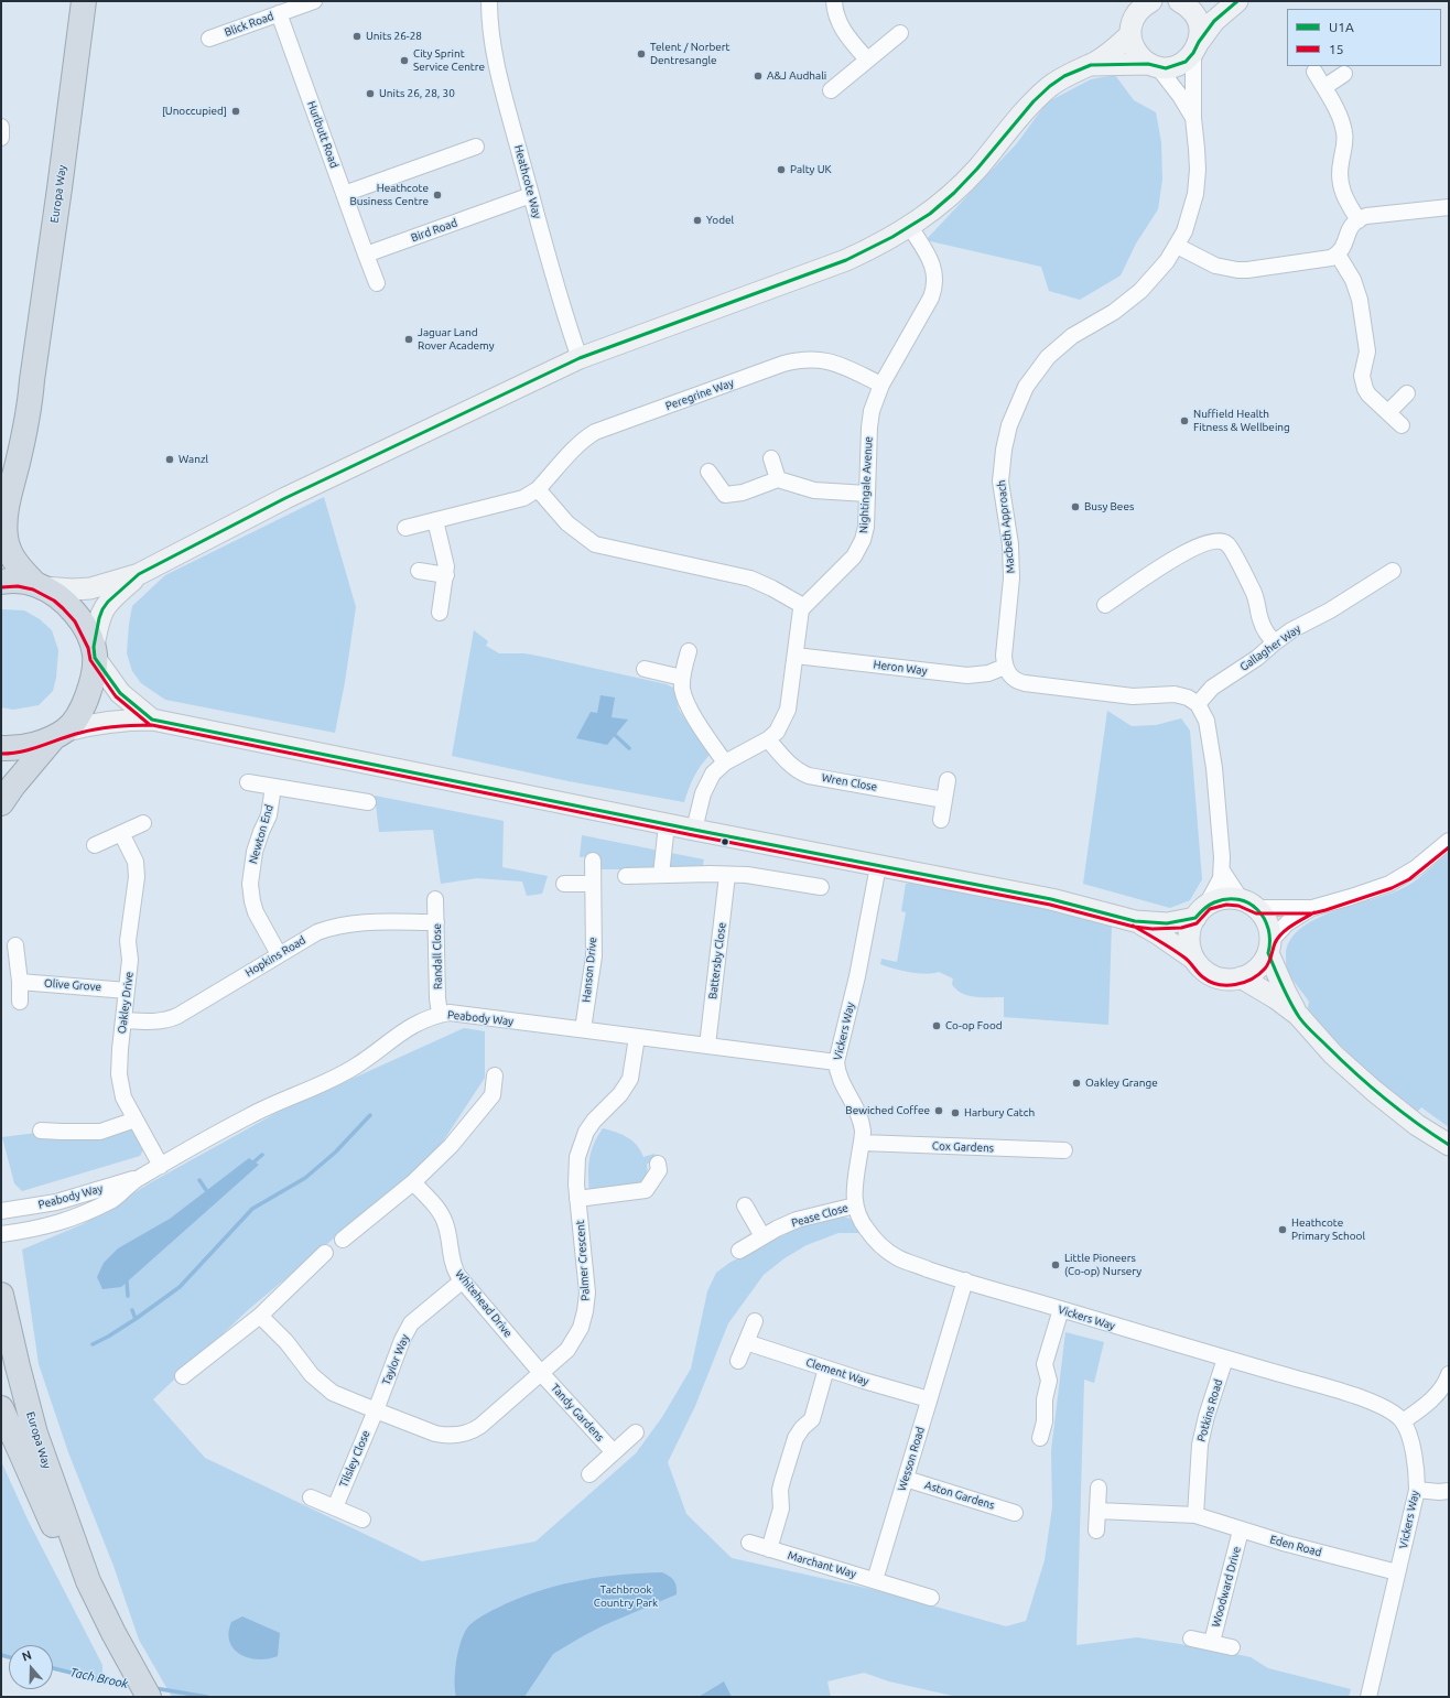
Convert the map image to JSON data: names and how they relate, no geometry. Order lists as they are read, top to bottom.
{
  "streets": {
    "highway": ["Europa Way"],
    "street": [
      "Blick Road",
      "Hurlbutt Road",
      "Heathcote Way",
      "Bird Road",
      "Peregrine Way",
      "Nightingale Avenue",
      "Macbeth Approach",
      "Gallagher Way",
      "Heron Way",
      "Wren Close",
      "Newton End",
      "Hopkins Road",
      "Randall Close",
      "Battersby Close",
      "Hanson Drive",
      "Olive Grove",
      "Oakley Drive",
      "Peabody Way",
      "Vickers Way",
      "Cox Gardens",
      "Pease Close",
      "Palmer Crescent",
      "Whitehead Drive",
      "Taylor Way",
      "Clement Way",
      "Potkins Road",
      "Tandy Gardens",
      "Tilsley Close",
      "Wesson Road",
      "Aston Gardens",
      "Eden Road",
      "Marchant Way",
      "Woodward Drive"
    ]
  },
  "crossings": [
    ["Blick Road", "Hurlbutt Road"],
    ["Hurlbutt Road", "Bird Road"],
    ["Heathcote Way", "Bird Road"],
    ["Peregrine Way", "Nightingale Avenue"],
    ["Macbeth Approach", "Heron Way"],
    ["Newton End", "Hopkins Road"],
    ["Hopkins Road", "Randall Close"],
    ["Hopkins Road", "Oakley Drive"],
    ["Randall Close", "Peabody Way"],
    ["Battersby Close", "Peabody Way"],
    ["Hanson Drive", "Peabody Way"],
    ["Olive Grove", "Oakley Drive"],
    ["Oakley Drive", "Peabody Way"],
    ["Peabody Way", "Vickers Way"],
    ["Peabody Way", "Palmer Crescent"],
    ["Vickers Way", "Cox Gardens"],
    ["Vickers Way", "Pease Close"],
    ["Vickers Way", "Potkins Road"],
    ["Vickers Way", "Wesson Road"],
    ["Vickers Way", "Eden Road"],
    ["Palmer Crescent", "Whitehead Drive"],
    ["Palmer Crescent", "Taylor Way"],
    ["Palmer Crescent", "Tandy Gardens"],
    ["Palmer Crescent", "Tilsley Close"],
    ["Whitehead Drive", "Taylor Way"],
    ["Whitehead Drive", "Tandy Gardens"],
    ["Taylor Way", "Tilsley Close"],
    ["Clement Way", "Wesson Road"],
    ["Potkins Road", "Eden Road"],
    ["Wesson Road", "Aston Gardens"],
    ["Wesson Road", "Marchant Way"],
    ["Eden Road", "Woodward Drive"]
  ],
  "water": ["Tach Brook"],
  "parks": ["Tachbrook Country Park"],
  "places": [
    "Units 26-28",
    "Telent / Norbert Dentresangle",
    "City Sprint Service Centre",
    "A&J Audhali",
    "Units 26, 28, 30",
    "[Unoccupied]",
    "Palty UK",
    "Heathcote Business Centre",
    "Yodel",
    "Jaguar Land Rover Academy",
    "Nuffield Health Fitness & Wellbeing",
    "Wanzl",
    "Busy Bees",
    "Co-op Food",
    "Oakley Grange",
    "Bewiched Coffee",
    "Harbury Catch",
    "Heathcote Primary School",
    "Little Pioneers (Co-op) Nursery"
  ],
  "lines": ["transit line U1A", "transit line 15"],
  "legend": ["U1A", "15"],
  "north": "top"
}
